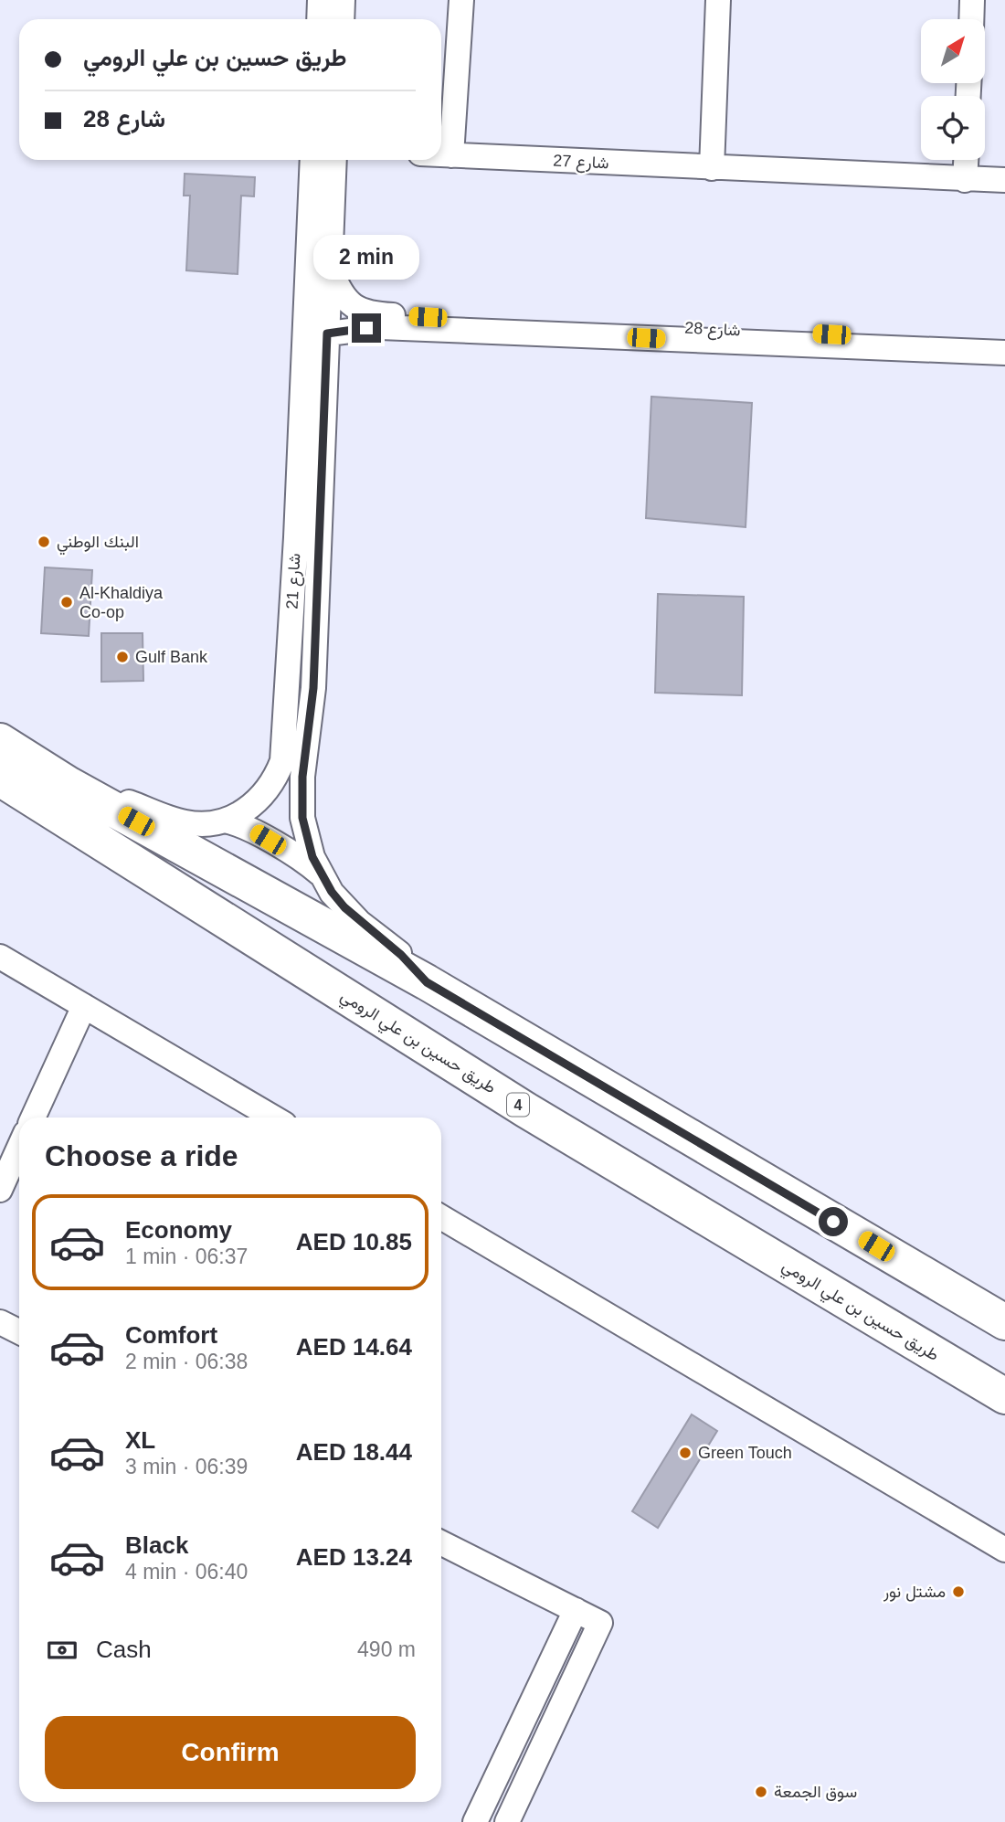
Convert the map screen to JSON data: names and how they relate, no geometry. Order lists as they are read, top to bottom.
{
  "streets": {
    "highway": ["طريق حسين بن علي الرومي", "4"],
    "street": ["شارع 27", "شارع 28", "شارع 21"]
  },
  "crossings": [
    ["شارع 28", "شارع 21"]
  ],
  "places": [
    "البنك الوطني",
    "Al-Khaldiya Co-op",
    "Gulf Bank",
    "Green Touch",
    "مشتل نور",
    "سوق الجمعة"
  ],
  "north": "top right",
  "page": {
    "banner": ["طريق حسين بن علي الرومي", "شارع 28"],
    "bubble": "2 min",
    "heading": "Choose a ride",
    "list": [
      {
        "name": "Economy",
        "note": "1 min · 06:37",
        "value": "AED 10.85"
      },
      {
        "name": "Comfort",
        "note": "2 min · 06:38",
        "value": "AED 14.64"
      },
      {
        "name": "XL",
        "note": "3 min · 06:39",
        "value": "AED 18.44"
      },
      {
        "name": "Black",
        "note": "4 min · 06:40",
        "value": "AED 13.24"
      }
    ],
    "pay": ["Cash", "490 m"],
    "buttons": "Confirm"
  }
}
